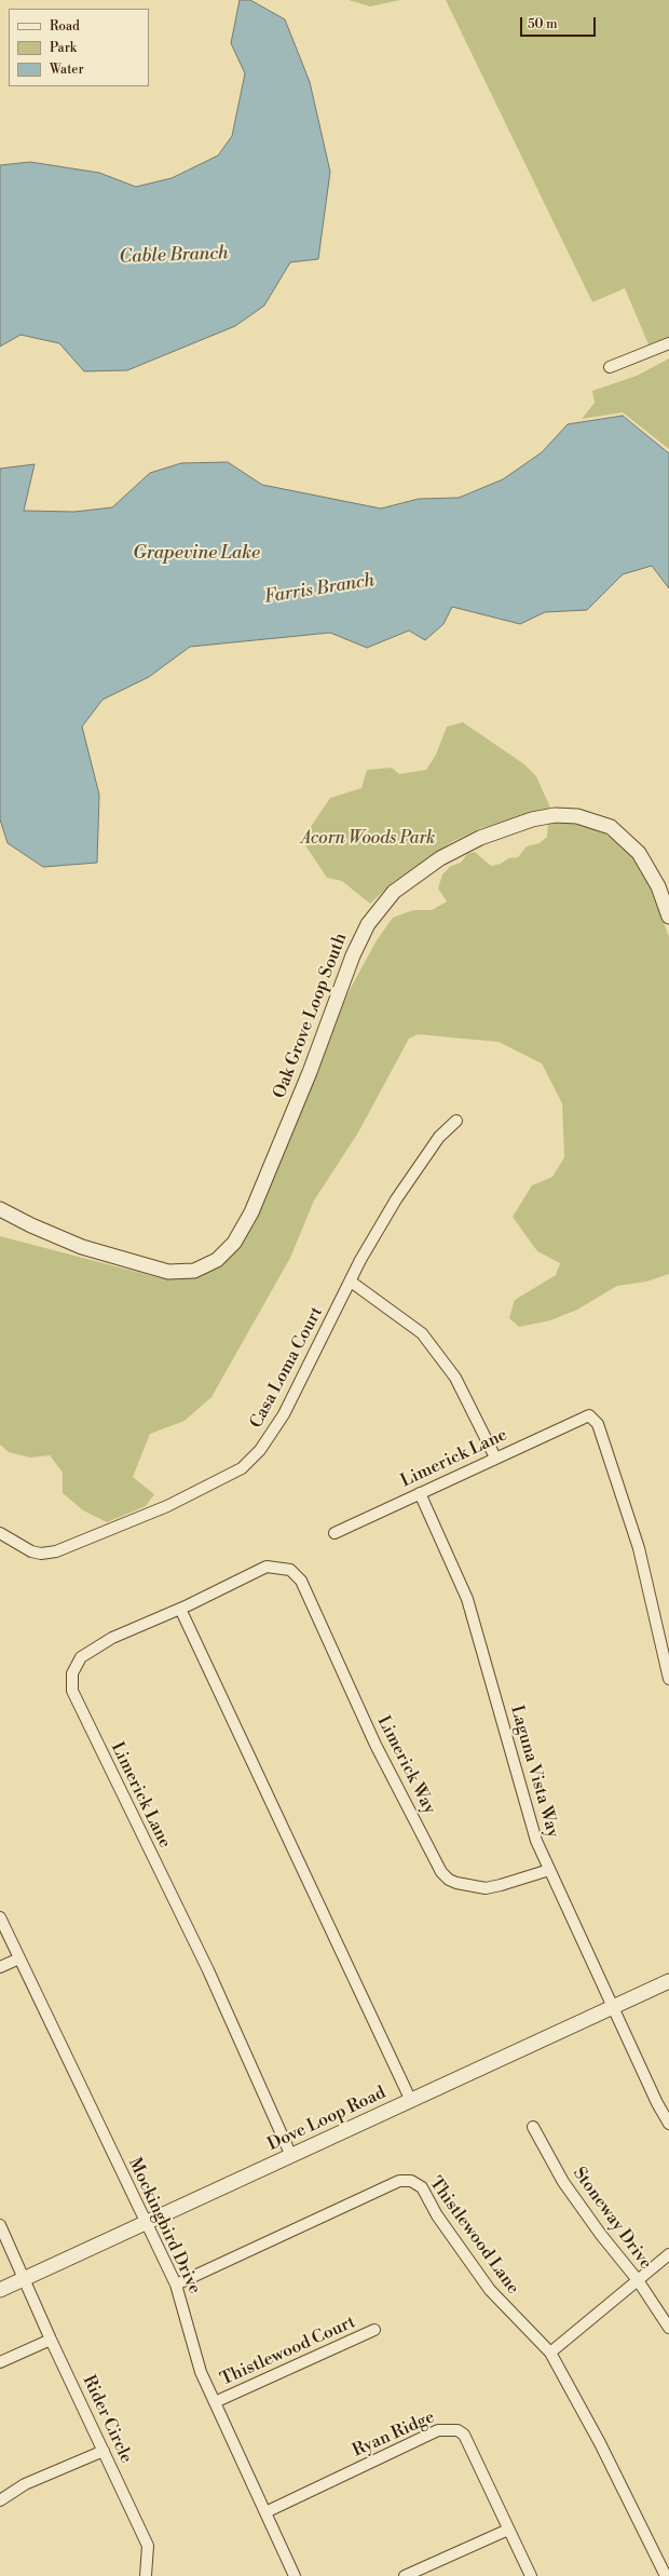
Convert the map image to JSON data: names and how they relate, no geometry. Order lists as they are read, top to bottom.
{
  "streets": {
    "street": [
      "Oak Grove Loop South",
      "Casa Loma Court",
      "Limerick Lane",
      "Limerick Way",
      "Laguna Vista Way",
      "Dove Loop Road",
      "Stoneway Drive",
      "Mockingbird Drive",
      "Thistlewood Lane",
      "Thistlewood Court",
      "Rider Circle",
      "Ryan Ridge"
    ]
  },
  "crossings": [
    ["Limerick Lane", "Limerick Way"],
    ["Limerick Lane", "Laguna Vista Way"],
    ["Limerick Lane", "Dove Loop Road"],
    ["Limerick Way", "Laguna Vista Way"],
    ["Laguna Vista Way", "Dove Loop Road"],
    ["Dove Loop Road", "Mockingbird Drive"],
    ["Dove Loop Road", "Rider Circle"],
    ["Mockingbird Drive", "Thistlewood Lane"],
    ["Mockingbird Drive", "Thistlewood Court"],
    ["Mockingbird Drive", "Ryan Ridge"]
  ],
  "water": ["Cable Branch", "Grapevine Lake", "Farris Branch"],
  "parks": ["Acorn Woods Park"],
  "legend": ["Road", "Park", "Water"],
  "scale_bar": "50 m"
}
